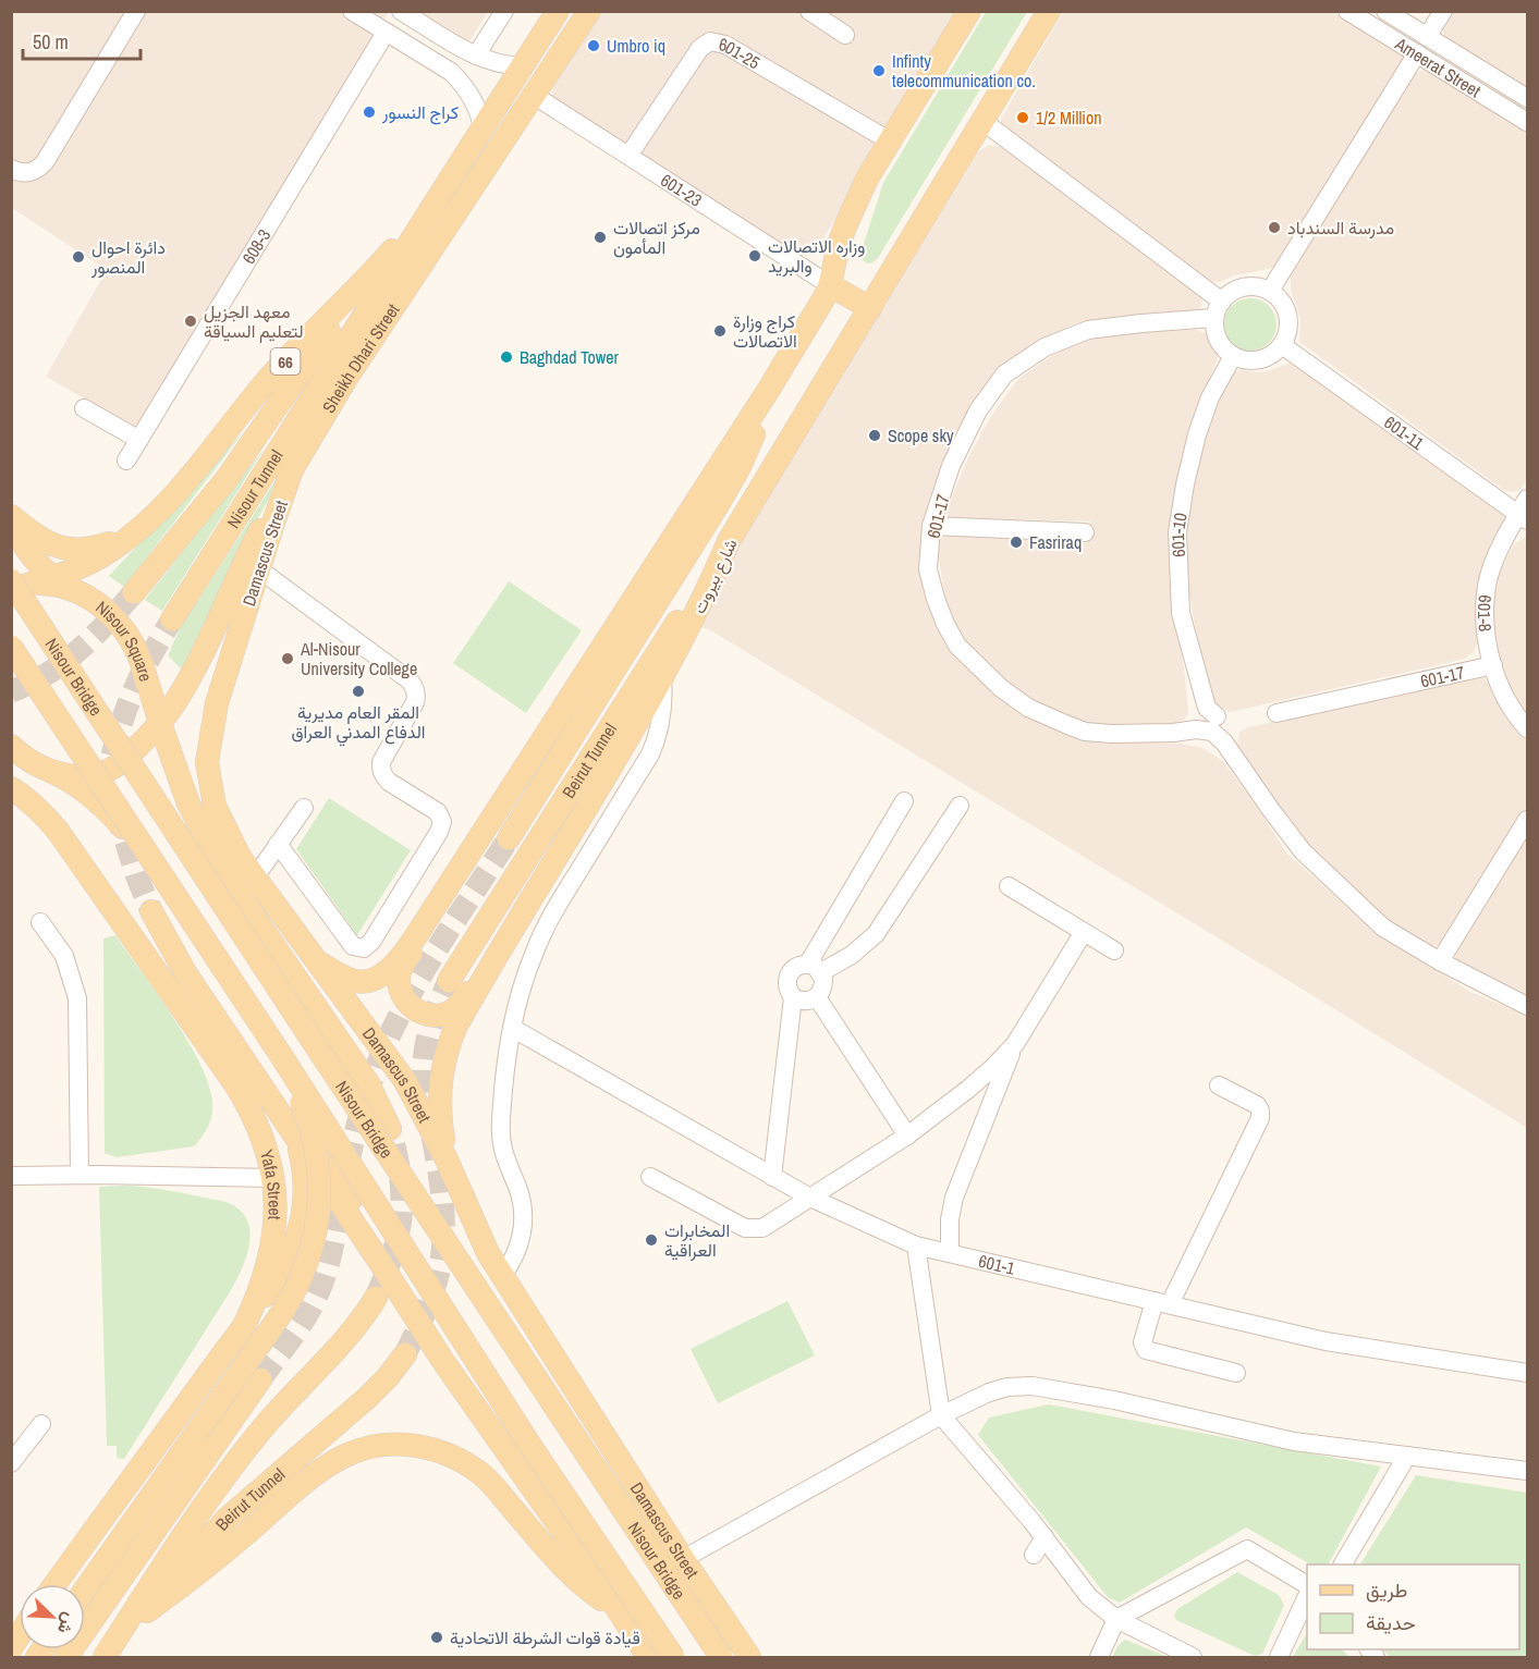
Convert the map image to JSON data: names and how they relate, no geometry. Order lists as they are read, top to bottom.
{
  "streets": {
    "main road": [
      "Sheikh Dhari Street",
      "66",
      "Nisour Tunnel",
      "Damascus Street",
      "شارع بيروت",
      "Nisour Square",
      "Nisour Bridge",
      "Beirut Tunnel",
      "Yafa Street"
    ],
    "street": [
      "601-25",
      "Ameerat Street",
      "601-23",
      "608-3",
      "601-11",
      "601-17",
      "601-10",
      "601-8",
      "601-1"
    ]
  },
  "crossings": [
    ["601-25", "601-23"],
    ["601-23", "Sheikh Dhari Street"],
    ["Sheikh Dhari Street", "Nisour Tunnel"],
    ["Sheikh Dhari Street", "Damascus Street"],
    ["Sheikh Dhari Street", "Nisour Square"],
    ["Sheikh Dhari Street", "Nisour Bridge"],
    ["601-11", "601-17"],
    ["601-11", "601-10"],
    ["601-11", "601-8"],
    ["601-17", "601-10"],
    ["601-17", "601-8"],
    ["Damascus Street", "شارع بيروت"],
    ["شارع بيروت", "Beirut Tunnel"],
    ["Nisour Square", "Nisour Bridge"]
  ],
  "places": [
    "Umbro iq",
    "Infinty telecommunication co.",
    "كراج النسور",
    "1/2 Million",
    "مدرسة السندباد",
    "مركز اتصالات المأمون",
    "وزاره الاتصالات والبريد",
    "دائرة احوال المنصور",
    "معهد الجزيل لتعليم السياقة",
    "كراج وزارة الاتصالات",
    "Baghdad Tower",
    "Scope sky",
    "Fasriraq",
    "Al-Nisour University College",
    "المقر العام مديرية الدفاع المدني العراق",
    "المخابرات العراقية",
    "قيادة قوات الشرطة الاتحادية"
  ],
  "legend": ["طريق", "حديقة"],
  "scale_bar": "50 m",
  "north": "bottom right"
}
